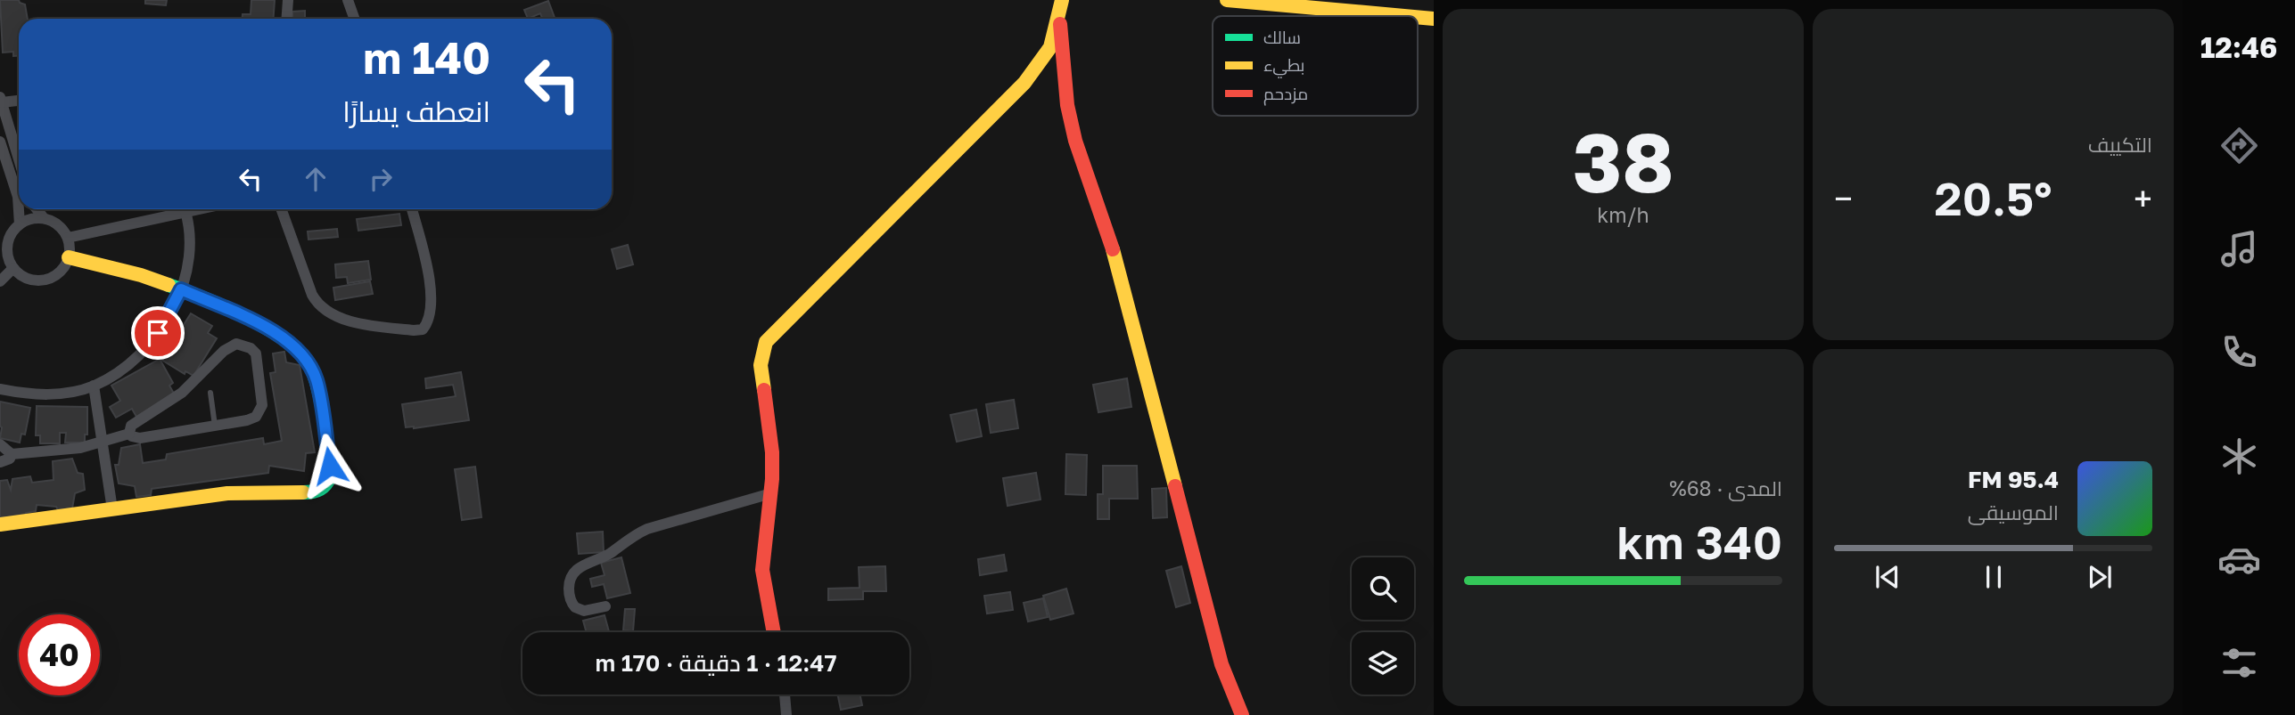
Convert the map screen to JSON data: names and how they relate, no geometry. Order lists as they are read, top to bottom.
{
  "legend": ["سالك", "بطيء", "مزدحم"],
  "page": {
    "tabs": "12:46",
    "tile": [
      "التكييف",
      ["38", "km/h"],
      ["المدى · 68%", "340 km"]
    ],
    "turn": ["140 m", "انعطف يسارًا"],
    "heat": ["−", "20.5°", "+"],
    "song": ["95.4 FM", "الموسيقى"],
    "limit": "40",
    "trip": "12:47 · 1 دقيقة · 170 m"
  }
}
